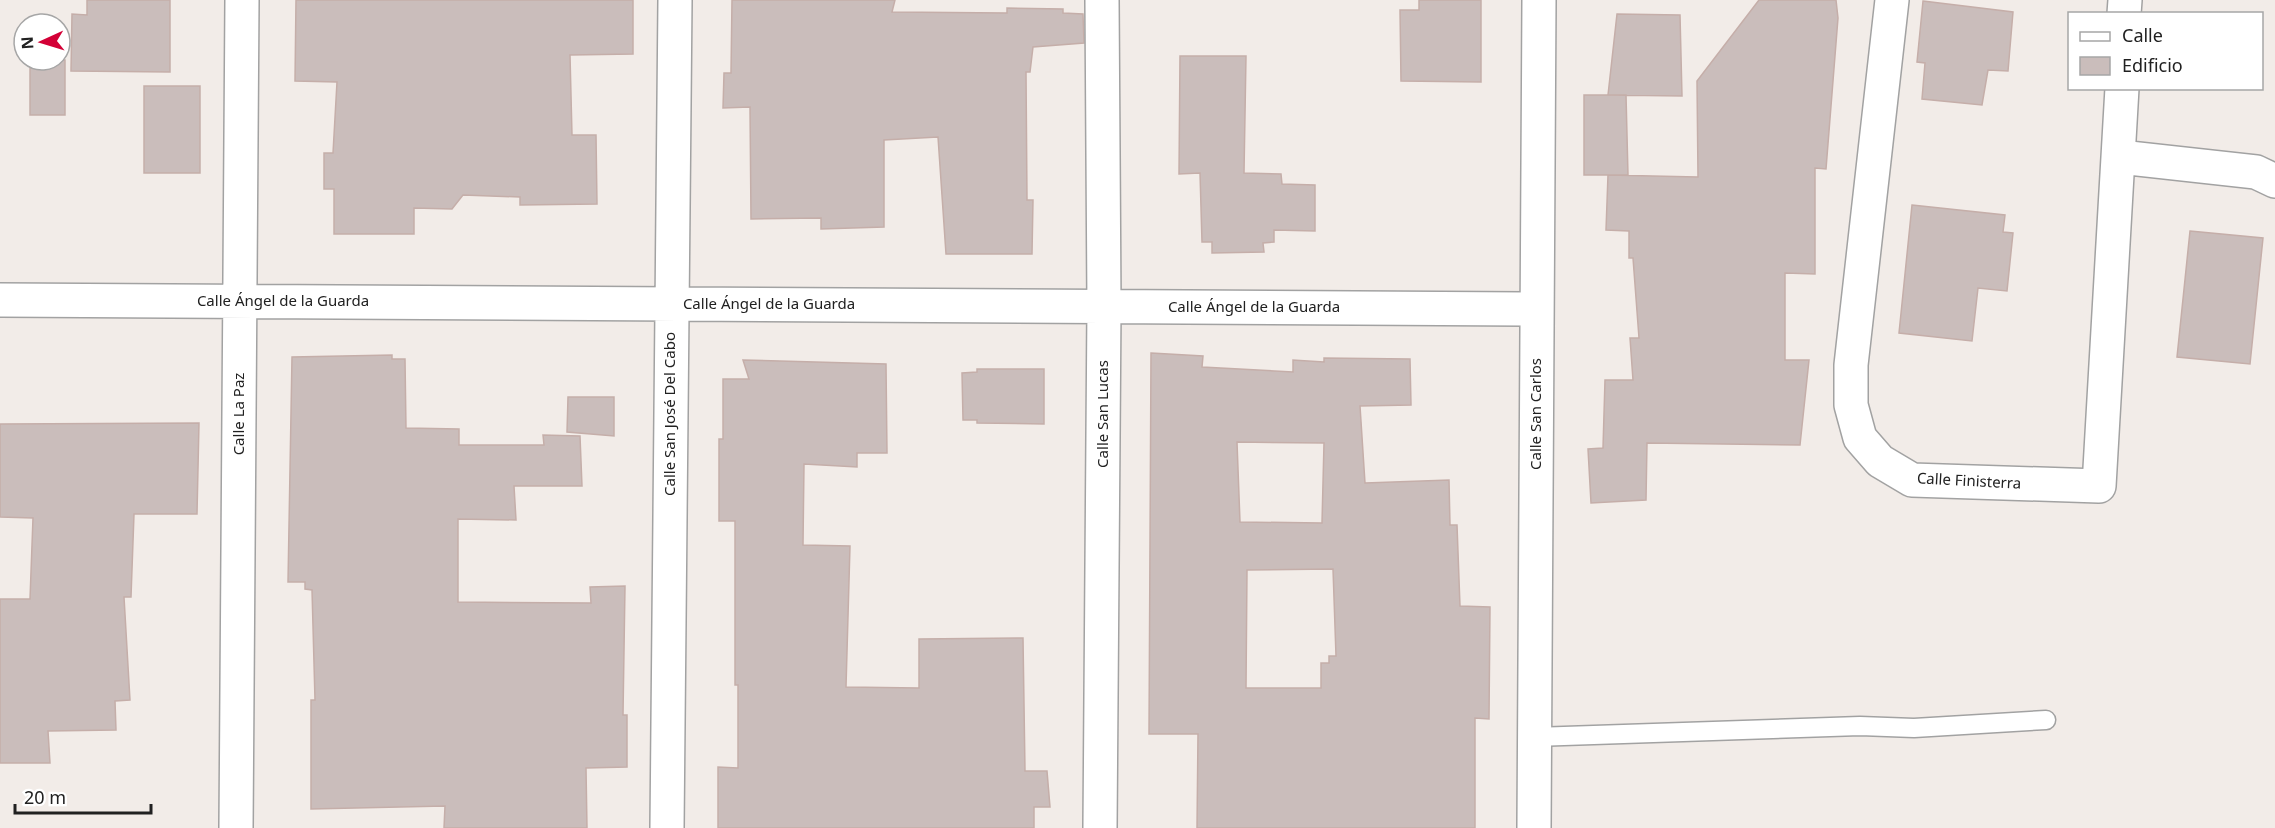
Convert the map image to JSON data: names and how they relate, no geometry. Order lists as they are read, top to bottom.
{
  "streets": {
    "street": [
      "Calle Ángel de la Guarda",
      "Calle La Paz",
      "Calle San José Del Cabo",
      "Calle San Lucas",
      "Calle San Carlos",
      "Calle Finisterra"
    ]
  },
  "crossings": [
    ["Calle Ángel de la Guarda", "Calle La Paz"],
    ["Calle Ángel de la Guarda", "Calle San José Del Cabo"],
    ["Calle Ángel de la Guarda", "Calle San Lucas"],
    ["Calle Ángel de la Guarda", "Calle San Carlos"]
  ],
  "legend": ["Calle", "Edificio"],
  "scale_bar": "20 m",
  "north": "left"
}
